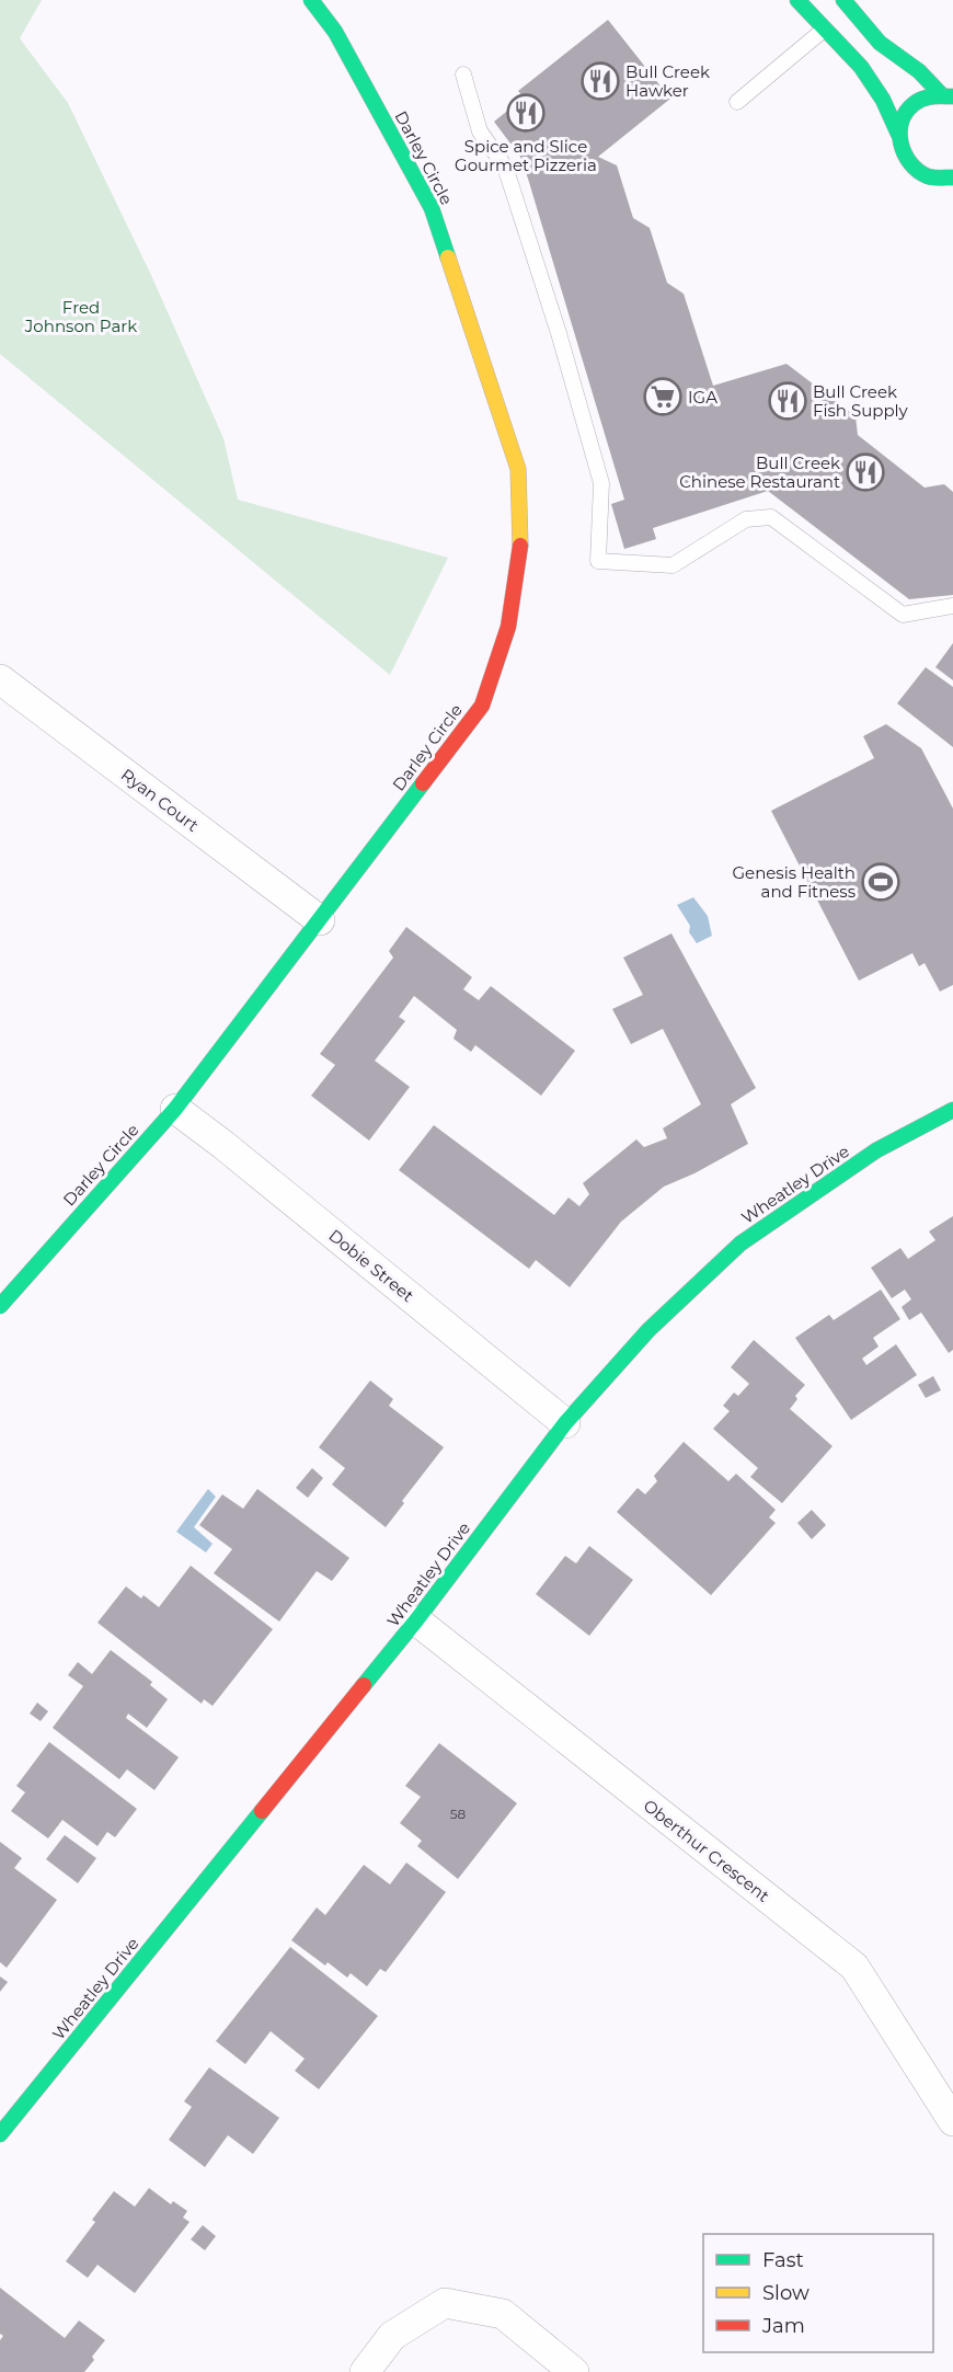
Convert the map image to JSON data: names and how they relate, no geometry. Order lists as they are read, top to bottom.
{
  "streets": {
    "street": [
      "Darley Circle",
      "Ryan Court",
      "Wheatley Drive",
      "Dobie Street",
      "Oberthur Crescent"
    ]
  },
  "crossings": [
    ["Darley Circle", "Ryan Court"],
    ["Darley Circle", "Dobie Street"],
    ["Wheatley Drive", "Dobie Street"],
    ["Wheatley Drive", "Oberthur Crescent"]
  ],
  "parks": ["Fred Johnson Park"],
  "places": {
    "restaurant": [
      "Bull Creek Hawker",
      "Spice and Slice Gourmet Pizzeria",
      "Bull Creek Fish Supply",
      "Bull Creek Chinese Restaurant"
    ],
    "supermarket": ["IGA"],
    "sports": ["Genesis Health and Fitness"]
  },
  "house_numbers": ["58"],
  "legend": ["Fast", "Slow", "Jam"]
}
